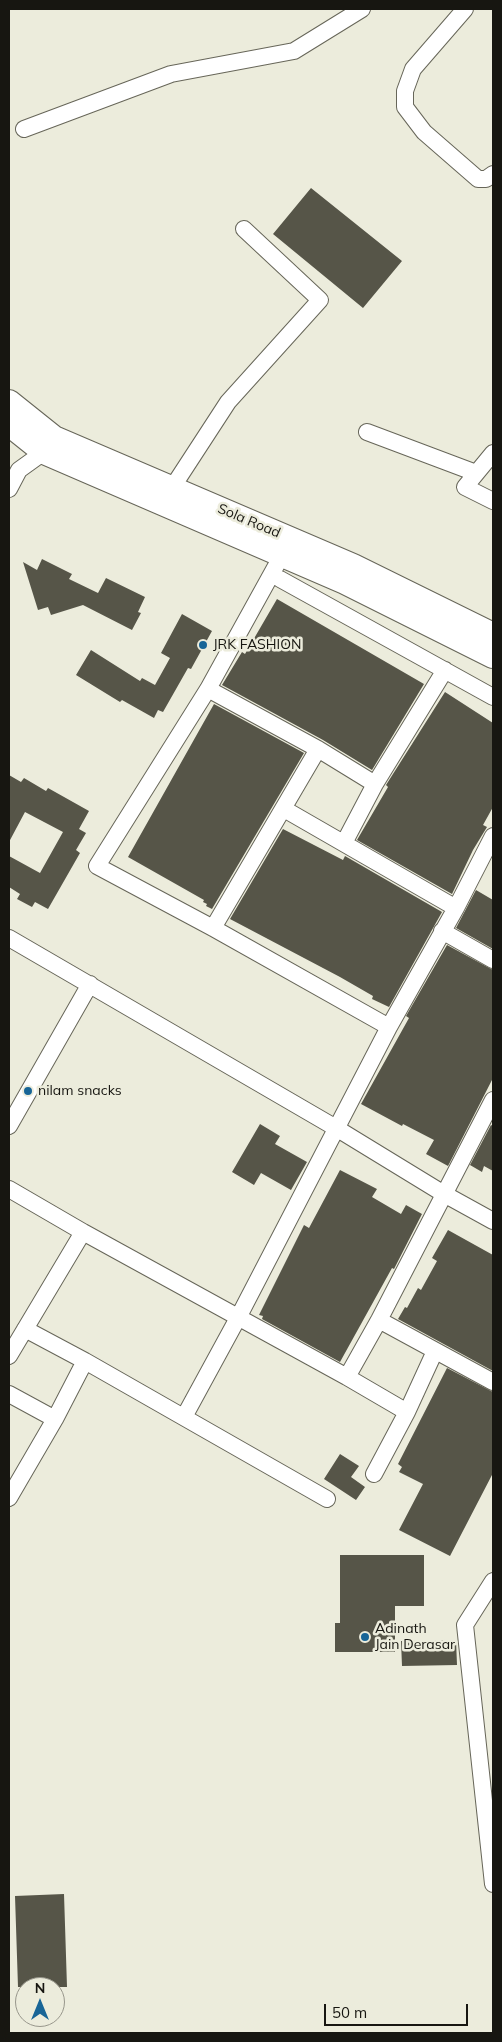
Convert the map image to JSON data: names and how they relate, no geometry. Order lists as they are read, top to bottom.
{
  "streets": {
    "main road": ["Sola Road"]
  },
  "places": ["JRK FASHION", "nilam snacks", "Adinath Jain Derasar"],
  "scale_bar": "50 m",
  "north": "top"
}
